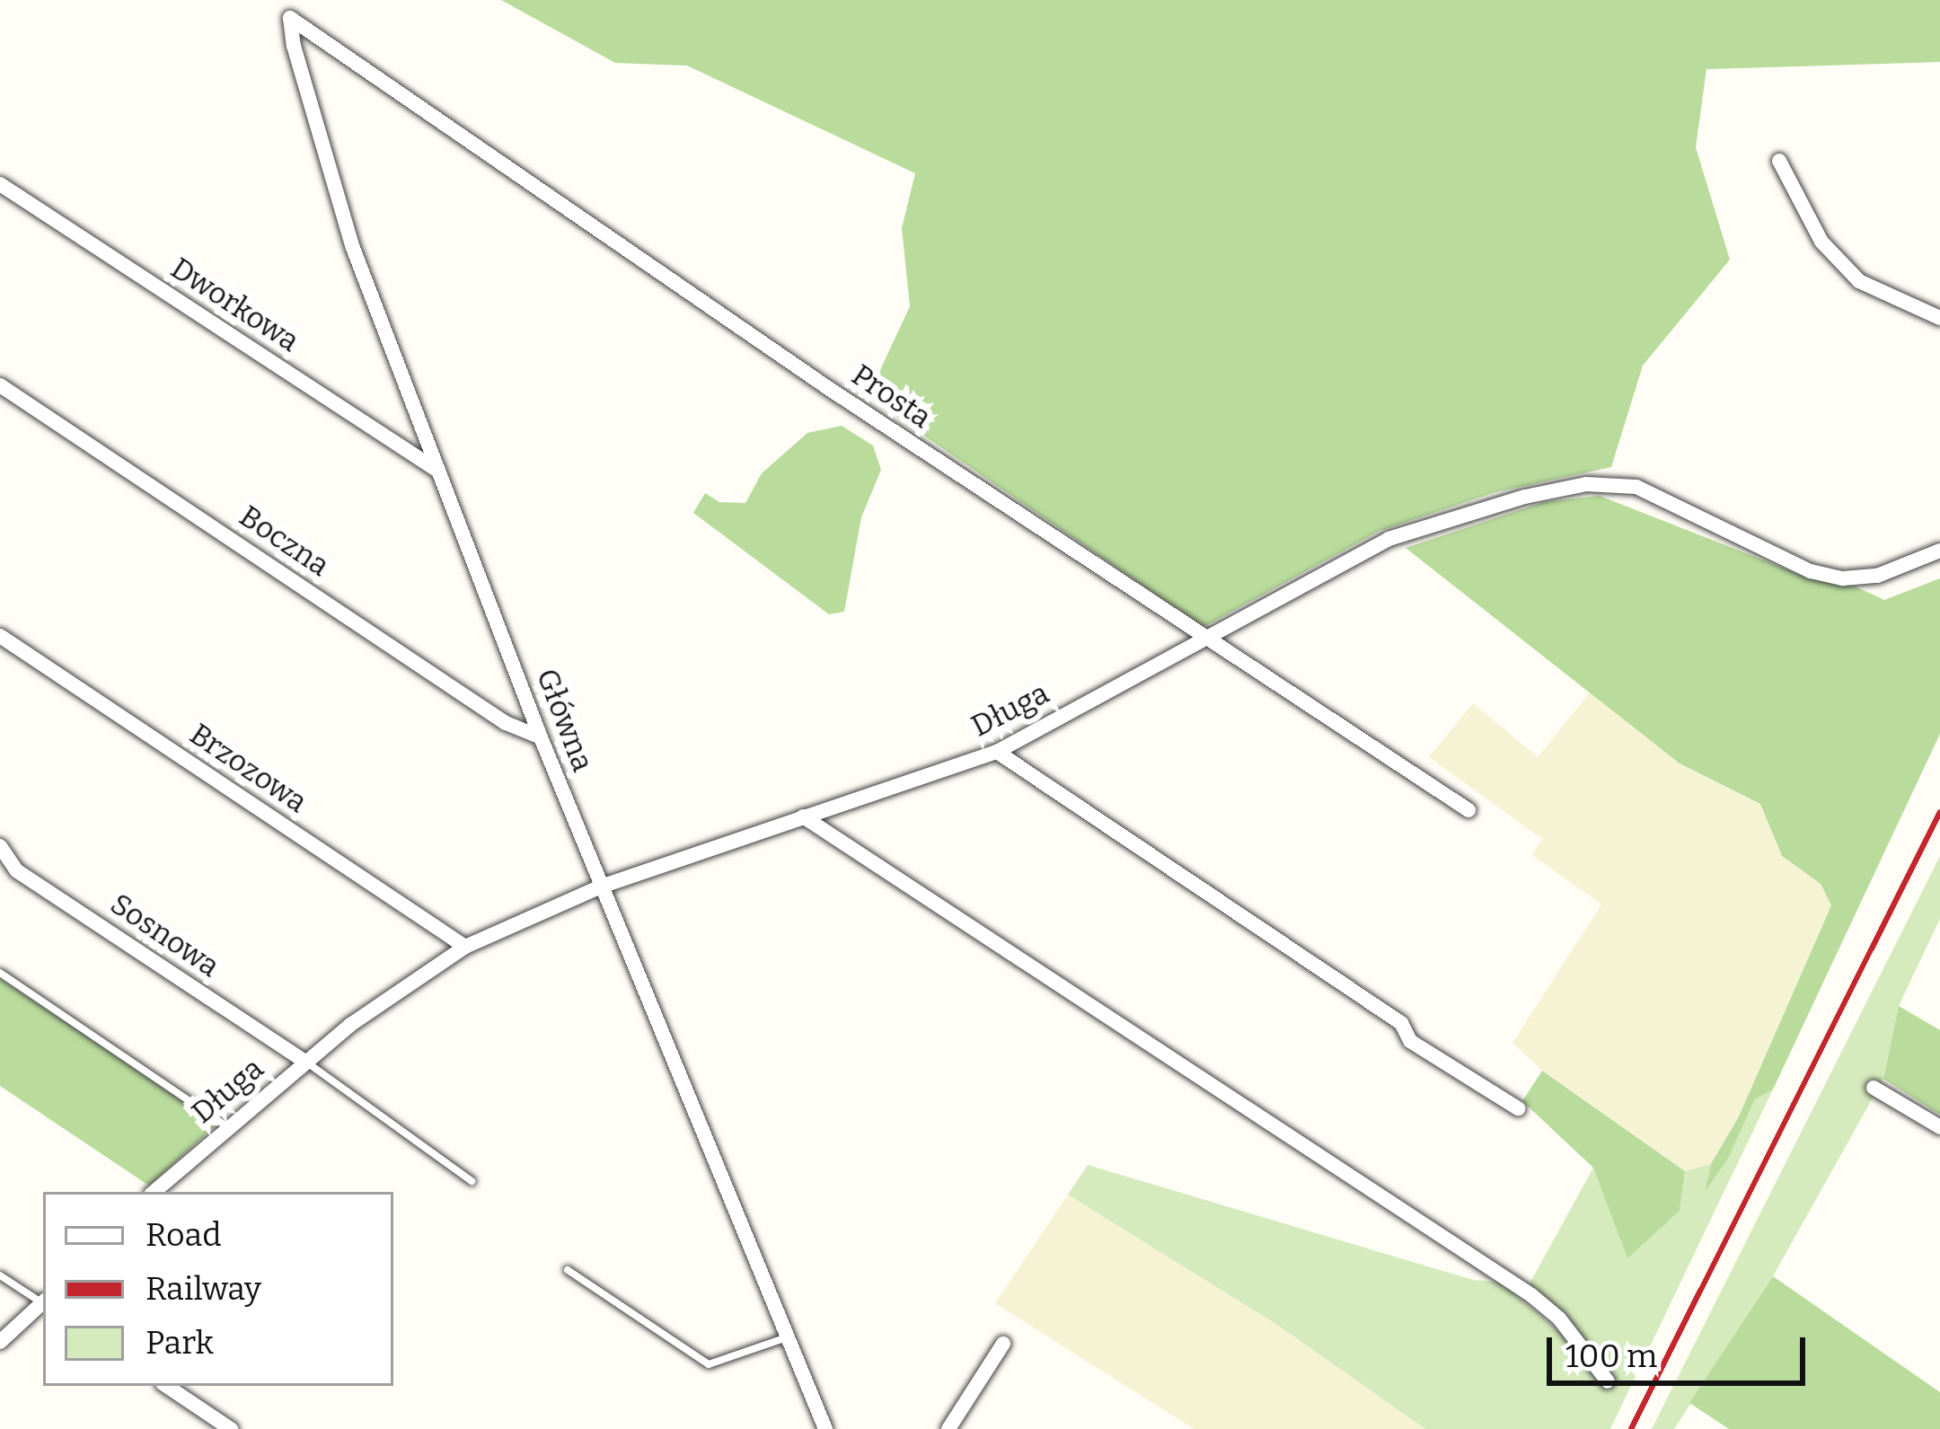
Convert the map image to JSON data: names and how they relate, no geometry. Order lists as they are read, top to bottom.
{
  "streets": {
    "street": [
      "Dworkowa",
      "Prosta",
      "Boczna",
      "Długa",
      "Główna",
      "Brzozowa",
      "Sosnowa"
    ]
  },
  "crossings": [
    ["Dworkowa", "Główna"],
    ["Prosta", "Długa"],
    ["Prosta", "Główna"],
    ["Boczna", "Główna"],
    ["Długa", "Główna"],
    ["Długa", "Brzozowa"],
    ["Długa", "Sosnowa"]
  ],
  "legend": ["Road", "Railway", "Park"],
  "scale_bar": "100 m"
}
